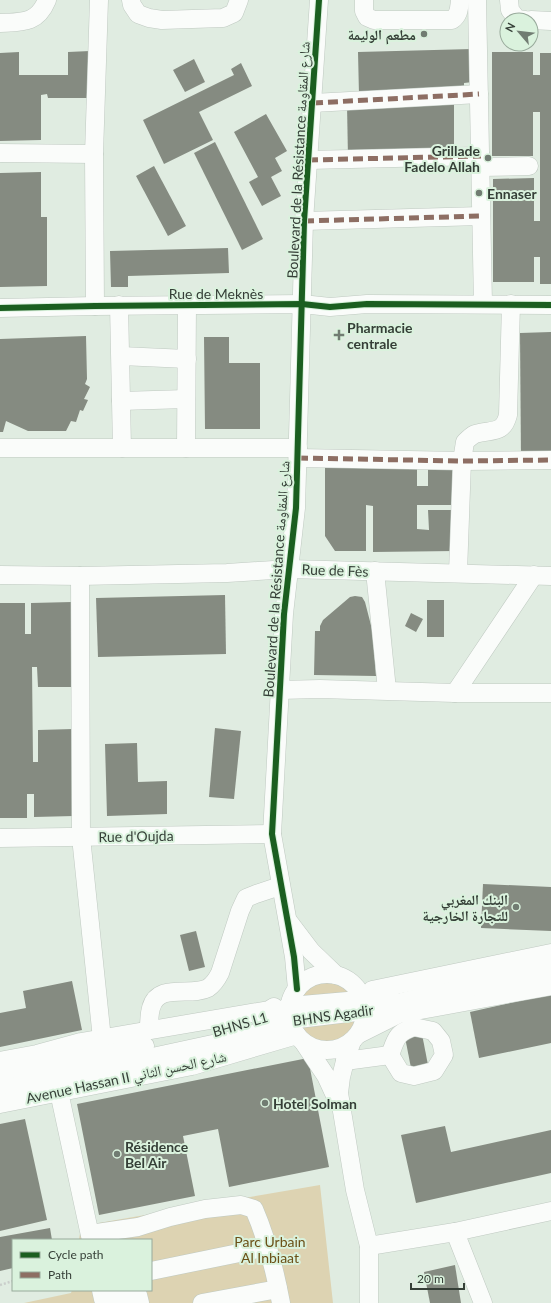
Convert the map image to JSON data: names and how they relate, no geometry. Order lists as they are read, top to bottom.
{
  "streets": {
    "street": [
      "Boulevard de la Résistance شارع المقاومة",
      "Rue de Meknès",
      "Rue de Fès",
      "Rue d'Oujda",
      "BHNS Agadir",
      "BHNS L1",
      "Avenue Hassan II شارع الحسن الثاني"
    ]
  },
  "crossings": [
    ["Boulevard de la Résistance شارع المقاومة", "Rue de Meknès"],
    ["Boulevard de la Résistance شارع المقاومة", "Rue de Fès"],
    ["Boulevard de la Résistance شارع المقاومة", "Rue d'Oujda"],
    ["Boulevard de la Résistance شارع المقاومة", "BHNS Agadir"],
    ["Boulevard de la Résistance شارع المقاومة", "BHNS L1"],
    ["Boulevard de la Résistance شارع المقاومة", "Avenue Hassan II شارع الحسن الثاني"],
    ["BHNS Agadir", "BHNS L1"],
    ["BHNS Agadir", "Avenue Hassan II شارع الحسن الثاني"],
    ["BHNS L1", "Avenue Hassan II شارع الحسن الثاني"]
  ],
  "parks": ["Parc Urbain Al Inbiaat"],
  "places": {
    "other": [
      "مطعم الوليمة",
      "Grillade Fadelo Allah",
      "Ennaser",
      "البنك المغربي للتجارة الخارجية",
      "Hotel Solman",
      "Résidence Bel Air"
    ],
    "health": ["Pharmacie centrale"]
  },
  "legend": ["Cycle path", "Path"],
  "scale_bar": "20 m",
  "north": "top left"
}
